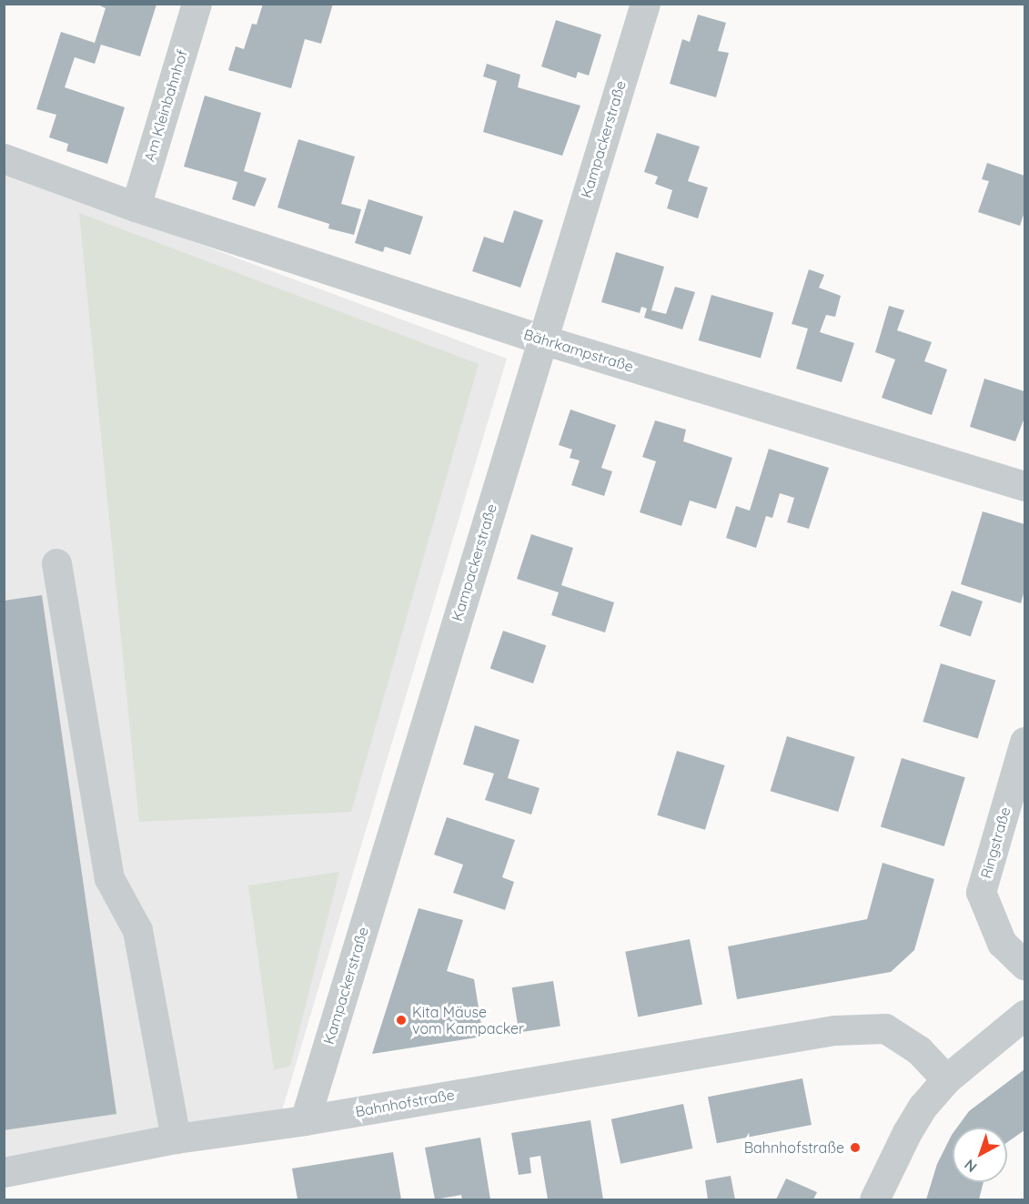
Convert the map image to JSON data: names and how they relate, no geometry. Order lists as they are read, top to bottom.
{
  "streets": {
    "street": [
      "Am Kleinbahnhof",
      "Kampackerstraße",
      "Bährkampstraße",
      "Ringstraße",
      "Bahnhofstraße"
    ]
  },
  "crossings": [
    ["Am Kleinbahnhof", "Bährkampstraße"],
    ["Kampackerstraße", "Bährkampstraße"],
    ["Kampackerstraße", "Bahnhofstraße"]
  ],
  "places": ["Kita Mäuse vom Kampacker", "Bahnhofstraße"],
  "north": "bottom left"
}
